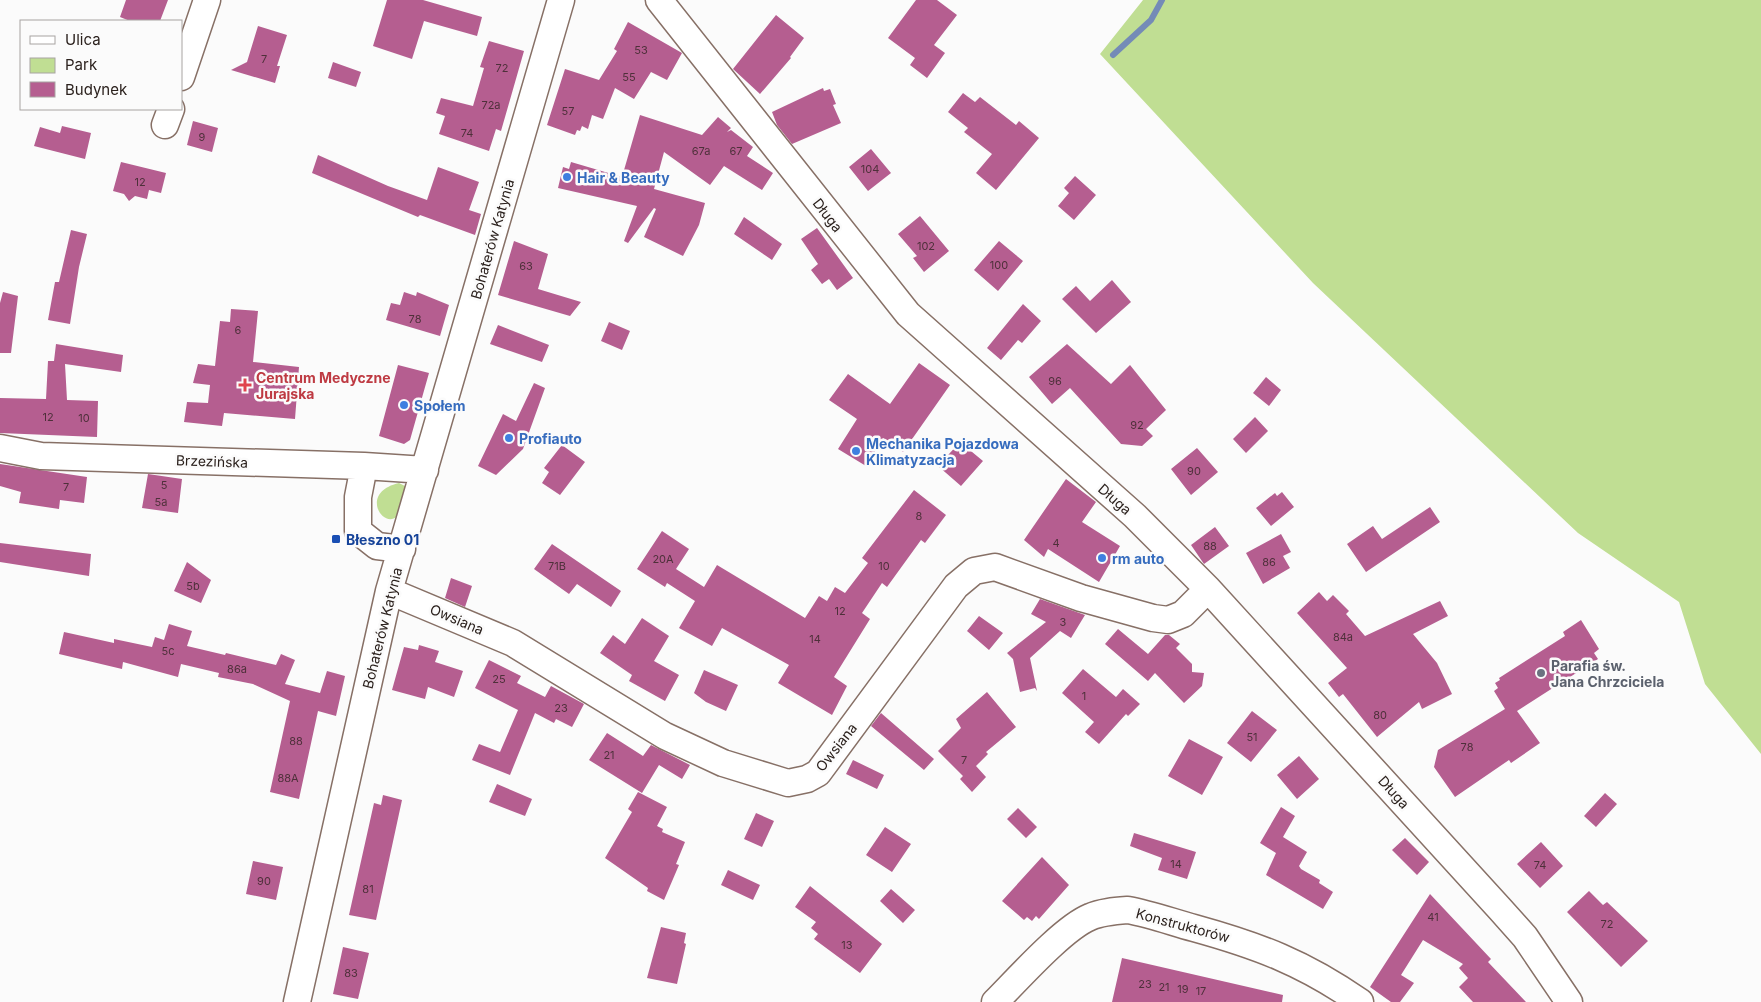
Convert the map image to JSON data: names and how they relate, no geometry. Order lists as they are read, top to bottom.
{
  "streets": {
    "street": [
      "Długa",
      "Bohaterów Katynia",
      "Brzezińska",
      "Owsiana",
      "Konstruktorów"
    ]
  },
  "crossings": [
    ["Długa", "Owsiana"],
    ["Bohaterów Katynia", "Brzezińska"],
    ["Bohaterów Katynia", "Owsiana"]
  ],
  "places": {
    "other": [
      "Hair & Beauty",
      "Społem",
      "Profiauto",
      "Mechanika Pojazdowa Klimatyzacja",
      "rm auto",
      "Parafia św. Jana Chrzciciela"
    ],
    "health": ["Centrum Medyczne Jurajska"],
    "transit": ["Błeszno 01"]
  },
  "house_numbers": [
    "53",
    "7",
    "72",
    "55",
    "72a",
    "57",
    "74",
    "9",
    "67a",
    "67",
    "104",
    "12",
    "102",
    "100",
    "63",
    "78",
    "6",
    "96",
    "12",
    "10",
    "92",
    "90",
    "5",
    "7",
    "5a",
    "8",
    "4",
    "88",
    "20A",
    "86",
    "71B",
    "10",
    "5b",
    "12",
    "3",
    "84a",
    "14",
    "5c",
    "86a",
    "25",
    "1",
    "23",
    "80",
    "51",
    "88",
    "78",
    "21",
    "7",
    "88A",
    "14",
    "74",
    "90",
    "81",
    "41",
    "72",
    "13",
    "83",
    "23",
    "21",
    "19",
    "17"
  ],
  "legend": ["Ulica", "Park", "Budynek"]
}
